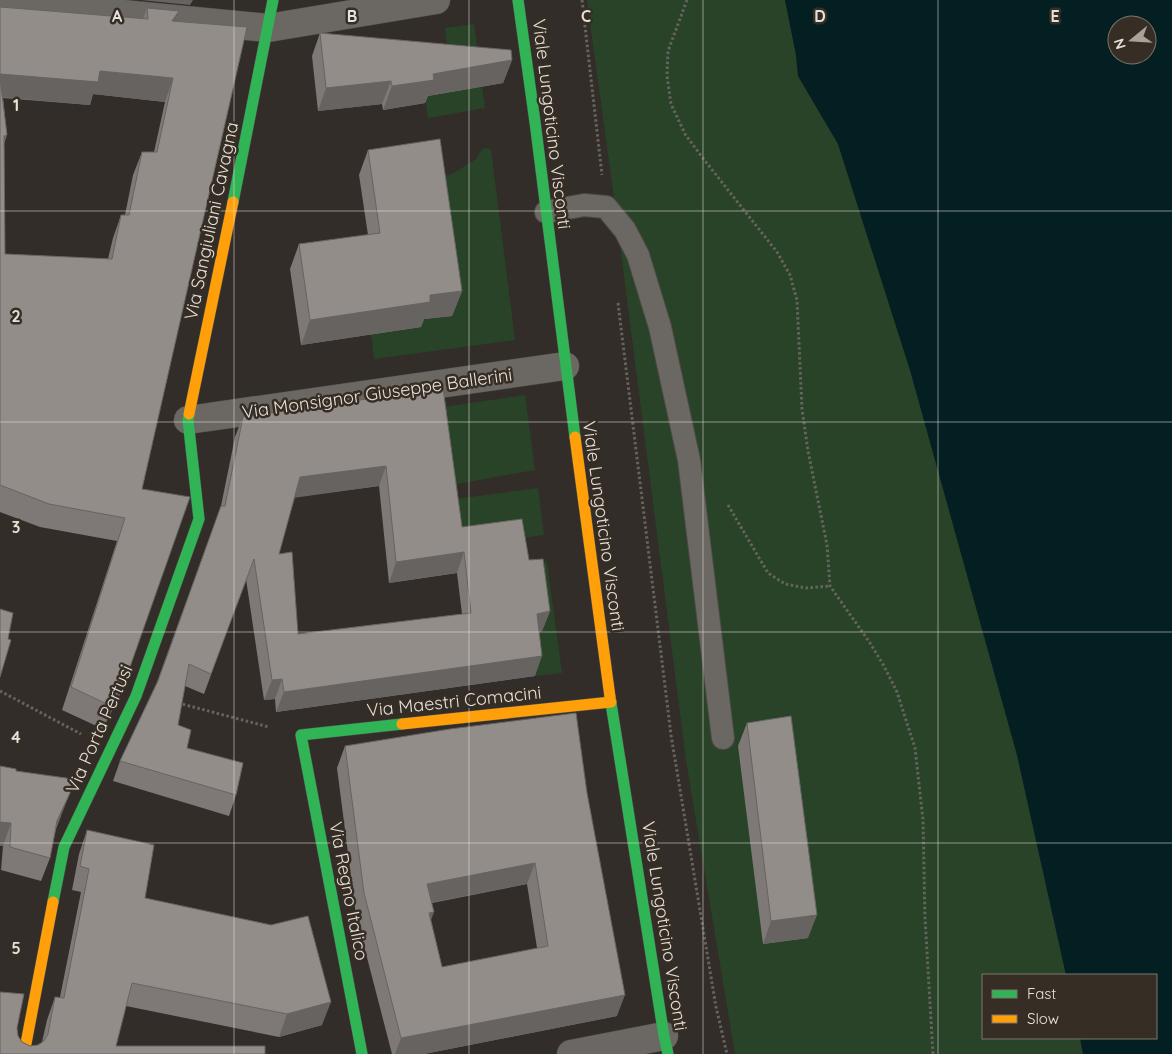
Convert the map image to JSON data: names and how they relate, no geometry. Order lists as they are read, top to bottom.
{
  "streets": {
    "street": [
      "Viale Lungoticino Visconti",
      "Via Sangiuliani Cavagna",
      "Via Monsignor Giuseppe Ballerini",
      "Via Maestri Comacini",
      "Via Porta Pertusi",
      "Via Regno Italico"
    ]
  },
  "crossings": [
    ["Viale Lungoticino Visconti", "Via Monsignor Giuseppe Ballerini"],
    ["Viale Lungoticino Visconti", "Via Maestri Comacini"],
    ["Via Sangiuliani Cavagna", "Via Monsignor Giuseppe Ballerini"],
    ["Via Sangiuliani Cavagna", "Via Porta Pertusi"],
    ["Via Monsignor Giuseppe Ballerini", "Via Porta Pertusi"],
    ["Via Maestri Comacini", "Via Regno Italico"]
  ],
  "legend": ["Fast", "Slow"],
  "north": "left",
  "grid": {
    "columns": [
      "A",
      "B",
      "C",
      "D",
      "E"
    ],
    "rows": [
      "1",
      "2",
      "3",
      "4",
      "5"
    ]
  }
}
